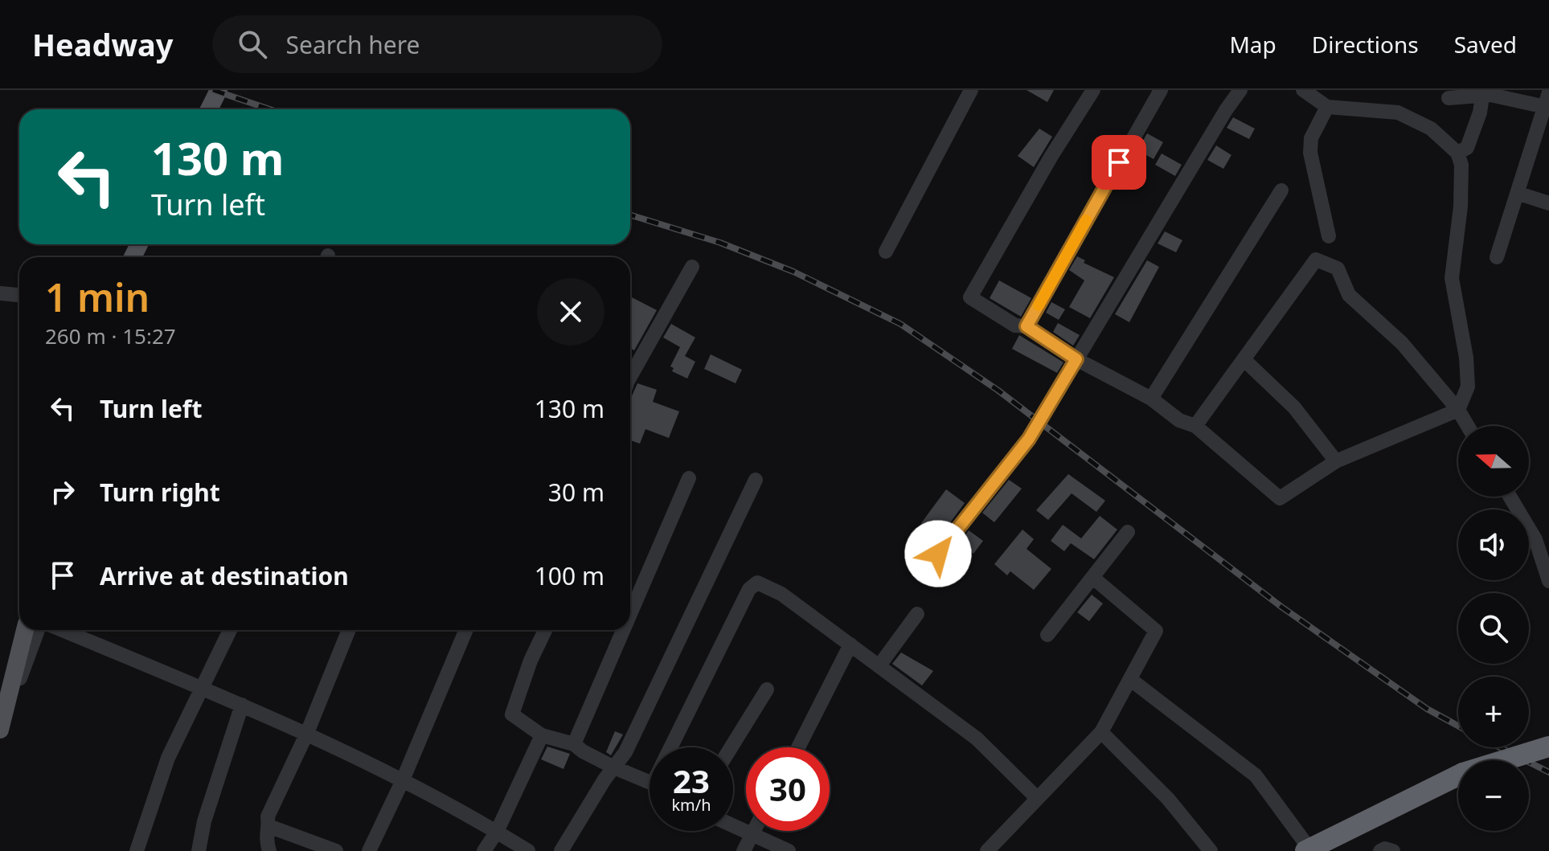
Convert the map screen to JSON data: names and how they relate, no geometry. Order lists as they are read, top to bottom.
{
  "north": "left",
  "page": {
    "header": "Headway",
    "search": "Search here",
    "nav": ["Map", "Directions", "Saved"],
    "turn": ["130 m", "Turn left"],
    "heading": ["1 min", "260 m · 15:27"],
    "list": [
      {
        "name": "Turn left",
        "value": "130 m"
      },
      {
        "name": "Turn right",
        "value": "30 m"
      },
      {
        "name": "Arrive at destination",
        "value": "100 m"
      }
    ],
    "map_buttons": ["+", "−"],
    "speed": "23 km/h",
    "limit": "30"
  }
}
